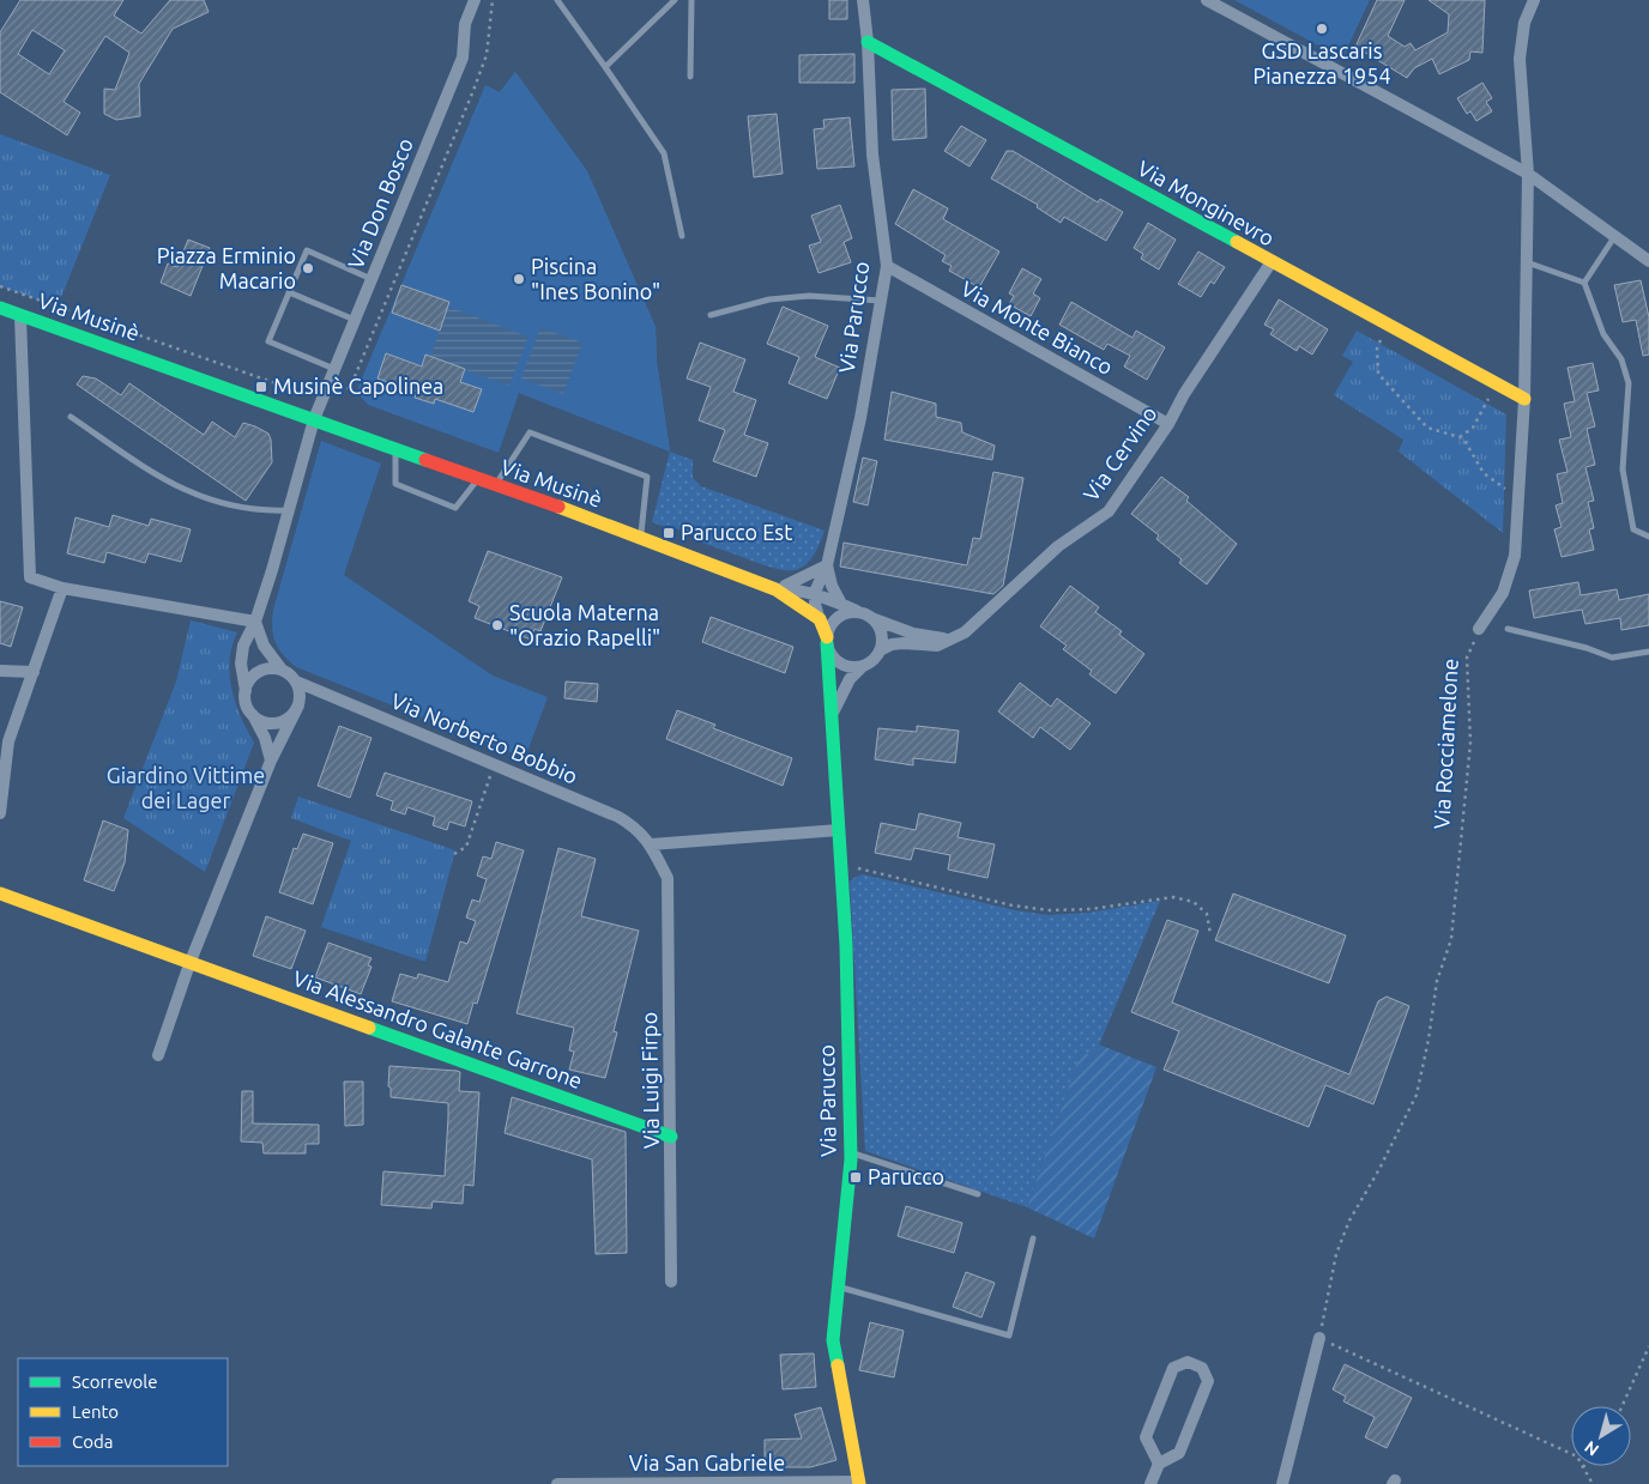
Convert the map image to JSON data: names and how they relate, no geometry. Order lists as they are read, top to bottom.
{
  "streets": {
    "street": [
      "Via Don Bosco",
      "Via Monginevro",
      "Via Musinè",
      "Via Parucco",
      "Via Monte Bianco",
      "Via Cervino",
      "Via Norberto Bobbio",
      "Via Alessandro Galante Garrone",
      "Via Luigi Firpo",
      "Via San Gabriele"
    ],
    "path": ["Via Rocciamelone"]
  },
  "crossings": [
    ["Via Don Bosco", "Via Musinè"],
    ["Via Monginevro", "Via Parucco"],
    ["Via Monginevro", "Via Cervino"],
    ["Via Parucco", "Via Monte Bianco"],
    ["Via Parucco", "Via Cervino"],
    ["Via Parucco", "Via San Gabriele"],
    ["Via Monte Bianco", "Via Cervino"],
    ["Via Norberto Bobbio", "Via Luigi Firpo"],
    ["Via Alessandro Galante Garrone", "Via Luigi Firpo"]
  ],
  "parks": ["Giardino Vittime dei Lager"],
  "places": {
    "other": [
      "GSD Lascaris Pianezza 1954",
      "Piazza Erminio Macario",
      "Piscina \"Ines Bonino\"",
      "Scuola Materna \"Orazio Rapelli\""
    ],
    "transit": ["Musinè Capolinea", "Parucco Est", "Parucco"]
  },
  "legend": ["Scorrevole", "Lento", "Coda"],
  "north": "bottom left"
}
